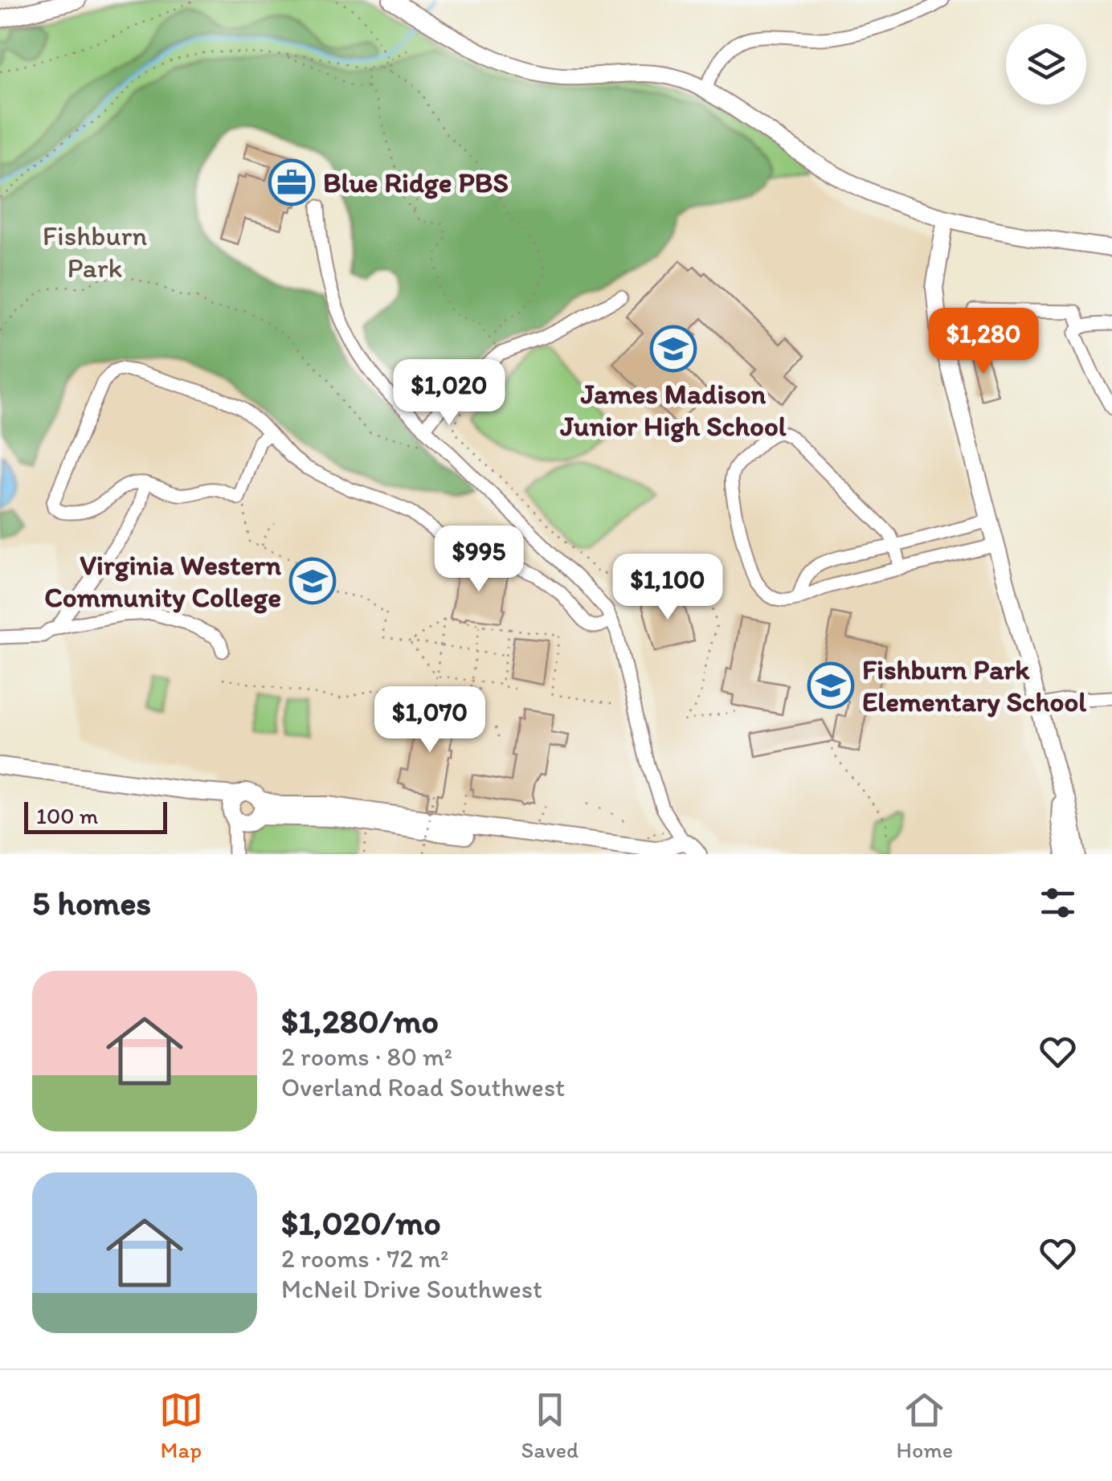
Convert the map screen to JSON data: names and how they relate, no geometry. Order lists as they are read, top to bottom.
{
  "parks": ["Fishburn Park"],
  "places": {
    "office": ["Blue Ridge PBS"],
    "school or university": ["James Madison Junior High School", "Virginia Western Community College", "Fishburn Park Elementary School"]
  },
  "scale_bar": "100 m",
  "page": {
    "price": [
      "$1,280",
      "$1,020",
      "$995",
      "$1,100",
      "$1,070"
    ],
    "scale": "100 m",
    "heading": "5 homes",
    "list": [
      {
        "name": "$1,280/mo",
        "note": "2 rooms · 80 m² · Overland Road Southwest"
      },
      {
        "name": "$1,020/mo",
        "note": "2 rooms · 72 m² · McNeil Drive Southwest"
      }
    ],
    "tabs": ["Map", "Saved", "Home"]
  }
}
